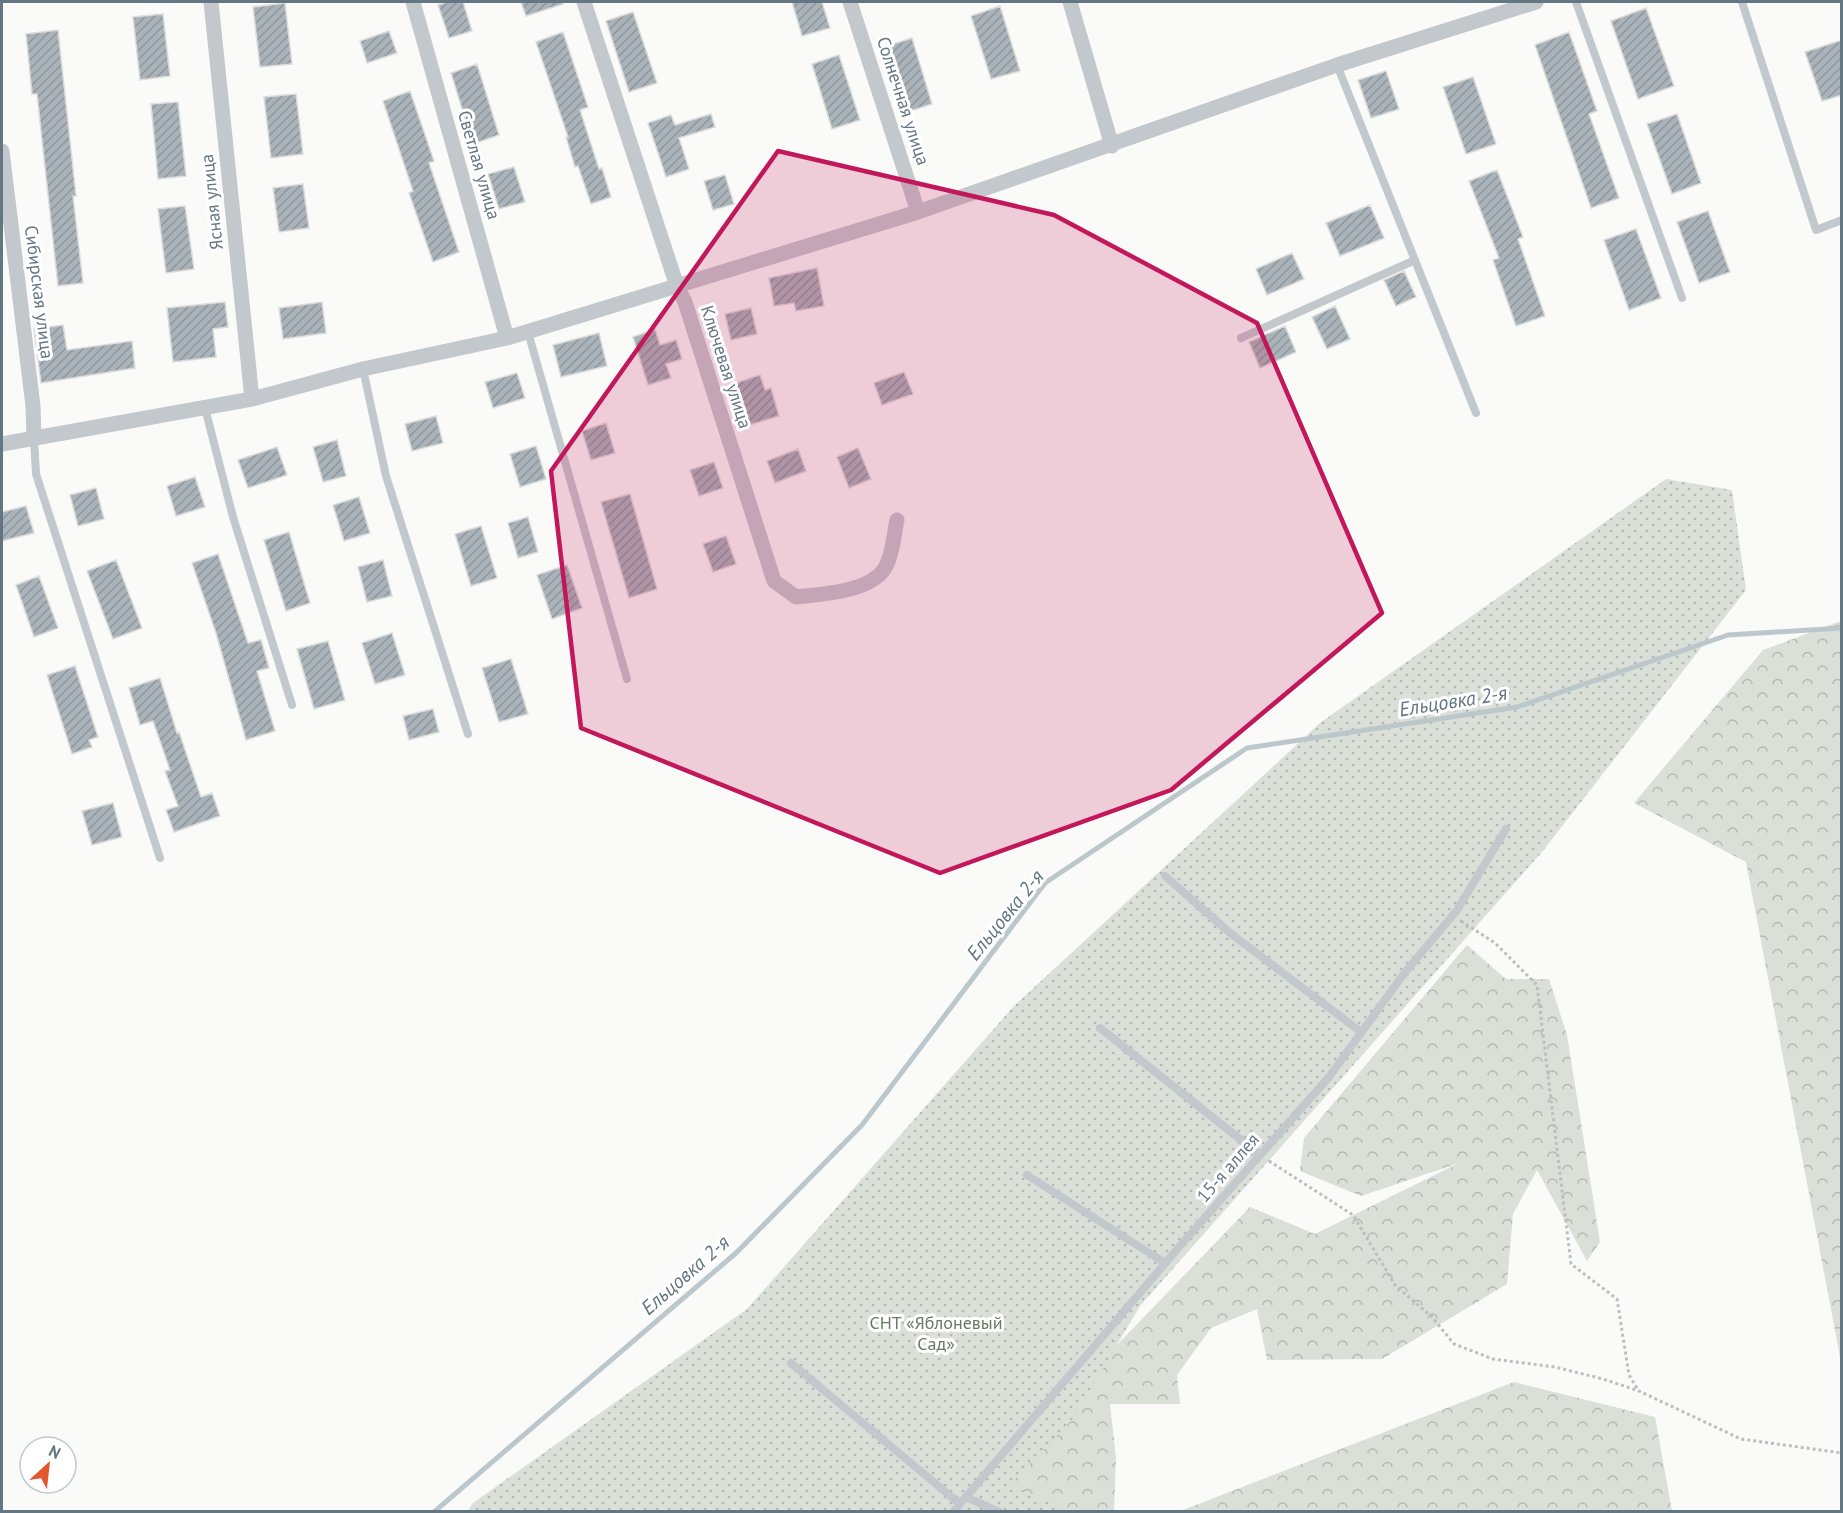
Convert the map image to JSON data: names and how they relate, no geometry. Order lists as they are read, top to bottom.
{
  "streets": {
    "street": [
      "Солнечная улица",
      "Светлая улица",
      "Ясная улица",
      "Сибирская улица",
      "Ключевая улица"
    ],
    "lane": ["15-я аллея"]
  },
  "water": ["Ельцовка 2-я"],
  "parks": ["СНТ «Яблоневый Сад»"],
  "north": "top right"
}
